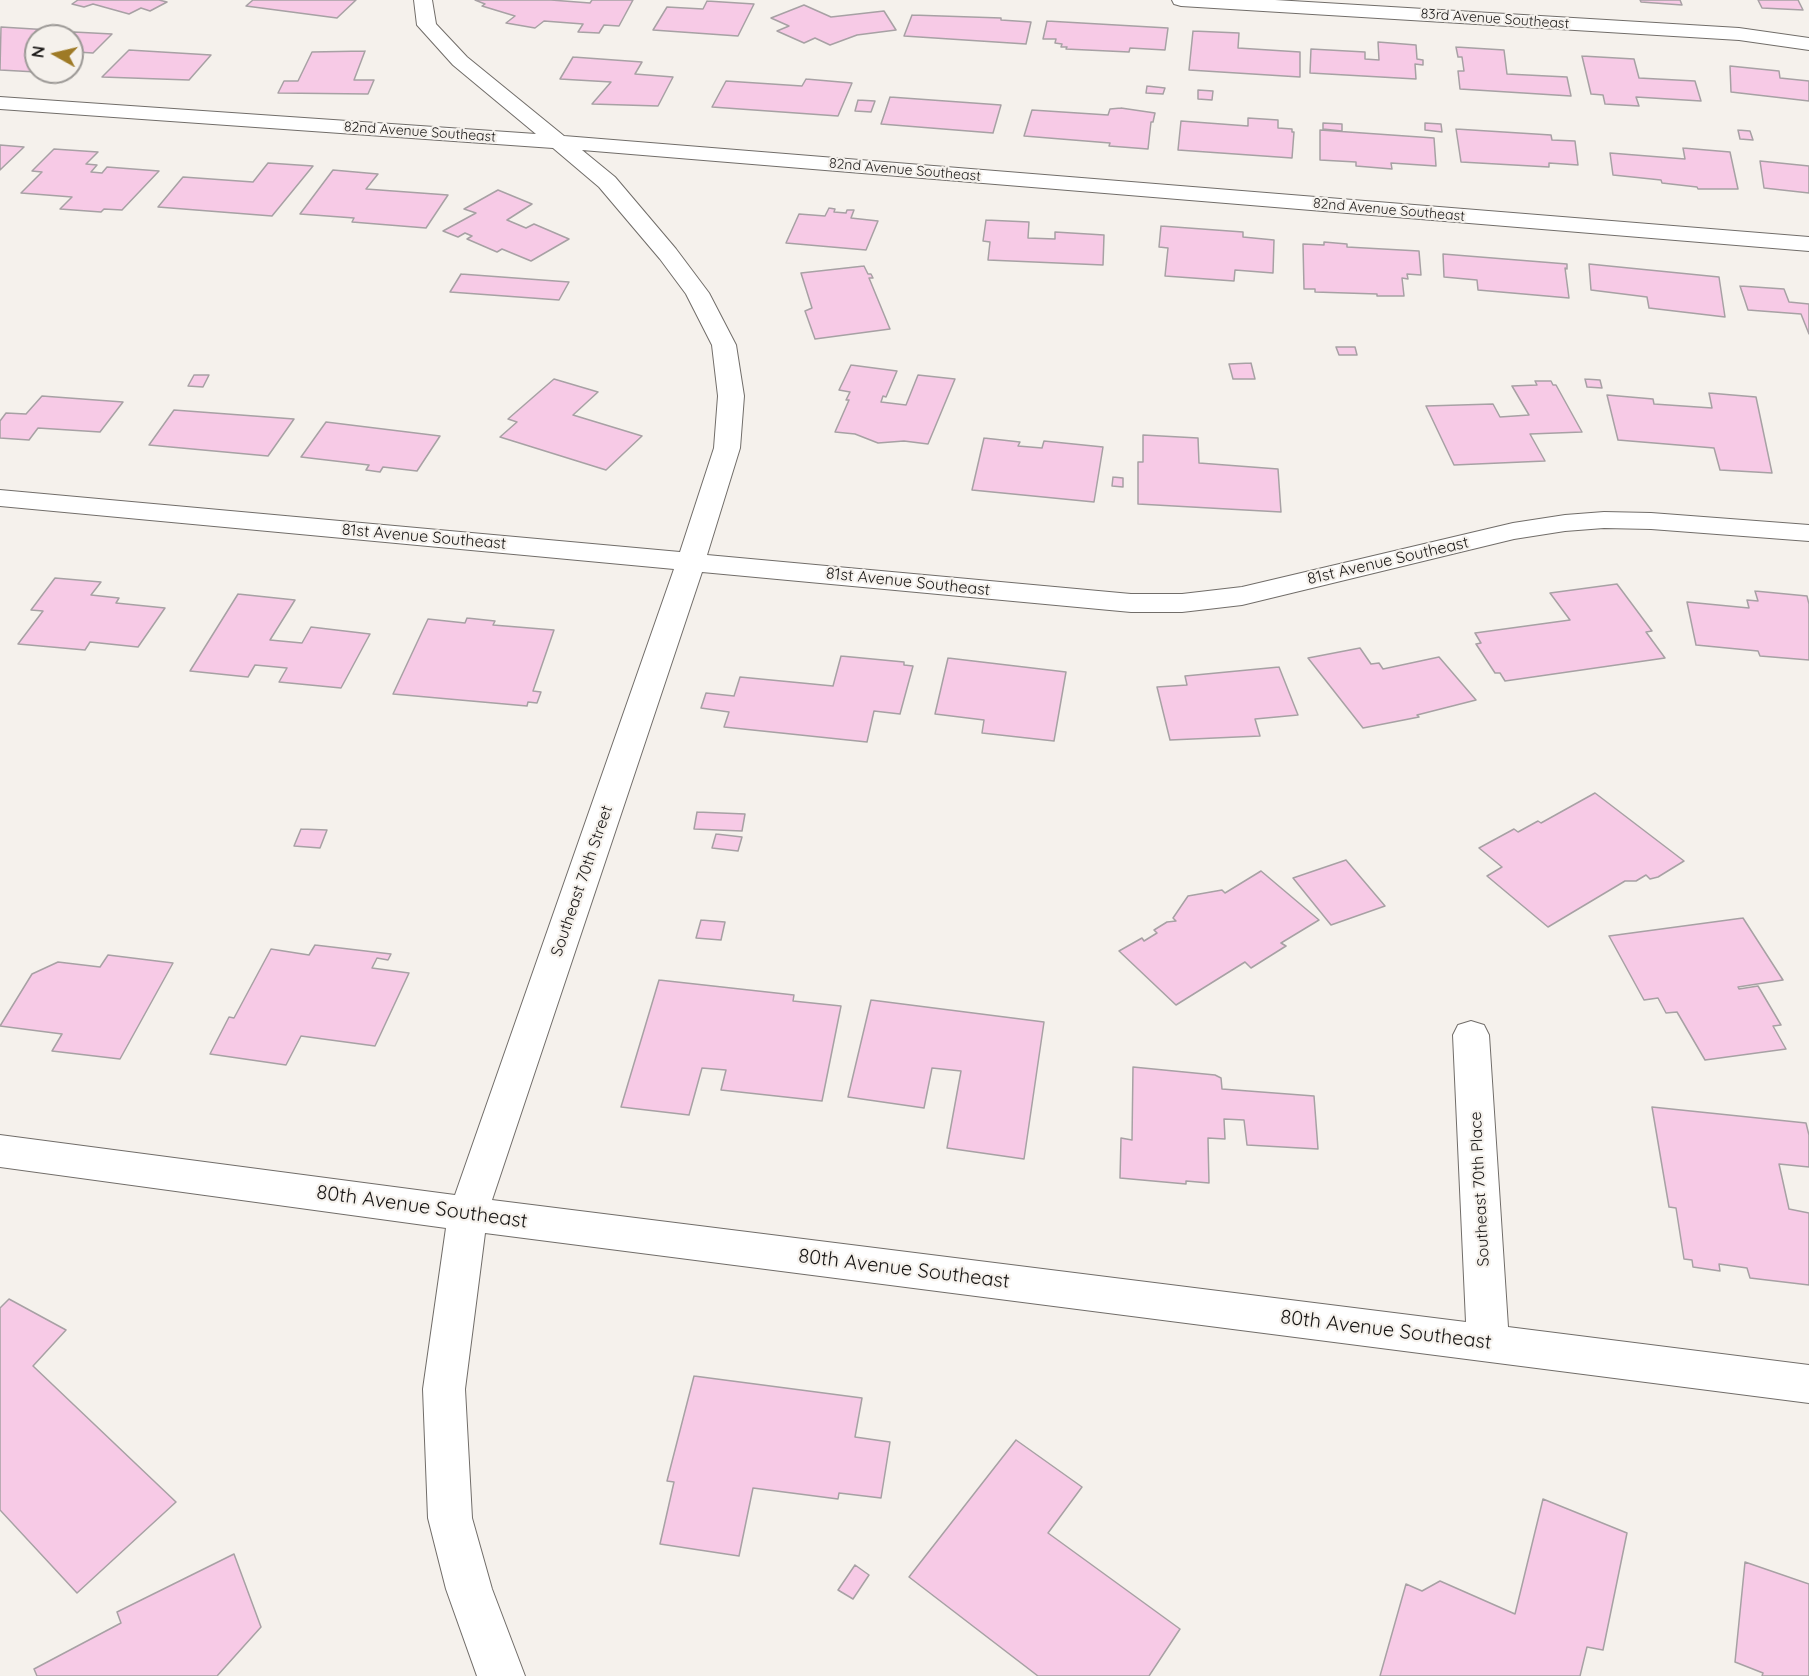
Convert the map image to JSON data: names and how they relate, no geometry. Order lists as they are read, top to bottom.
{
  "streets": {
    "street": [
      "83rd Avenue Southeast",
      "82nd Avenue Southeast",
      "81st Avenue Southeast",
      "Southeast 70th Street",
      "Southeast 70th Place",
      "80th Avenue Southeast"
    ]
  },
  "crossings": [
    ["82nd Avenue Southeast", "Southeast 70th Street"],
    ["81st Avenue Southeast", "Southeast 70th Street"],
    ["Southeast 70th Street", "80th Avenue Southeast"],
    ["Southeast 70th Place", "80th Avenue Southeast"]
  ],
  "north": "left"
}
